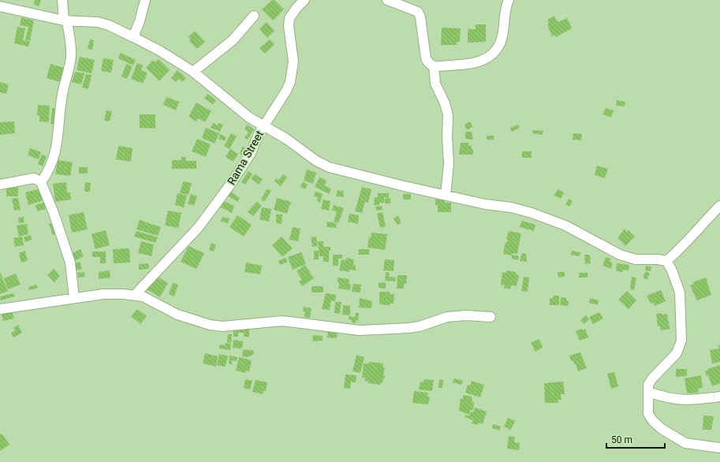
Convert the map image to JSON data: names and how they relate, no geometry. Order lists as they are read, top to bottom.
{
  "streets": {
    "street": ["Rama Street"]
  },
  "scale_bar": "50 m"
}
